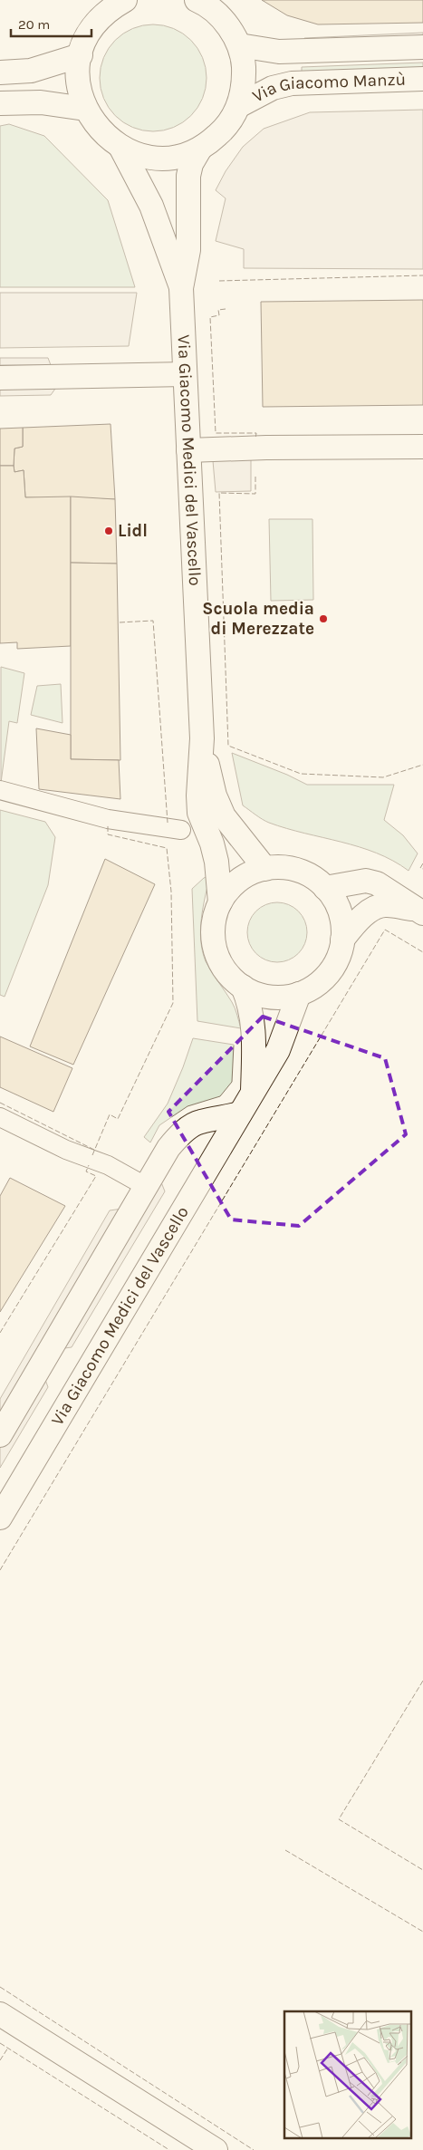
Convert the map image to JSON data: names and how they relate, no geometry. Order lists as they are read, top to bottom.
{
  "streets": {
    "street": ["Via Giacomo Manzù", "Via Giacomo Medici del Vascello"]
  },
  "places": ["Lidl", "Scuola media di Merezzate"],
  "scale_bar": "20 m"
}
